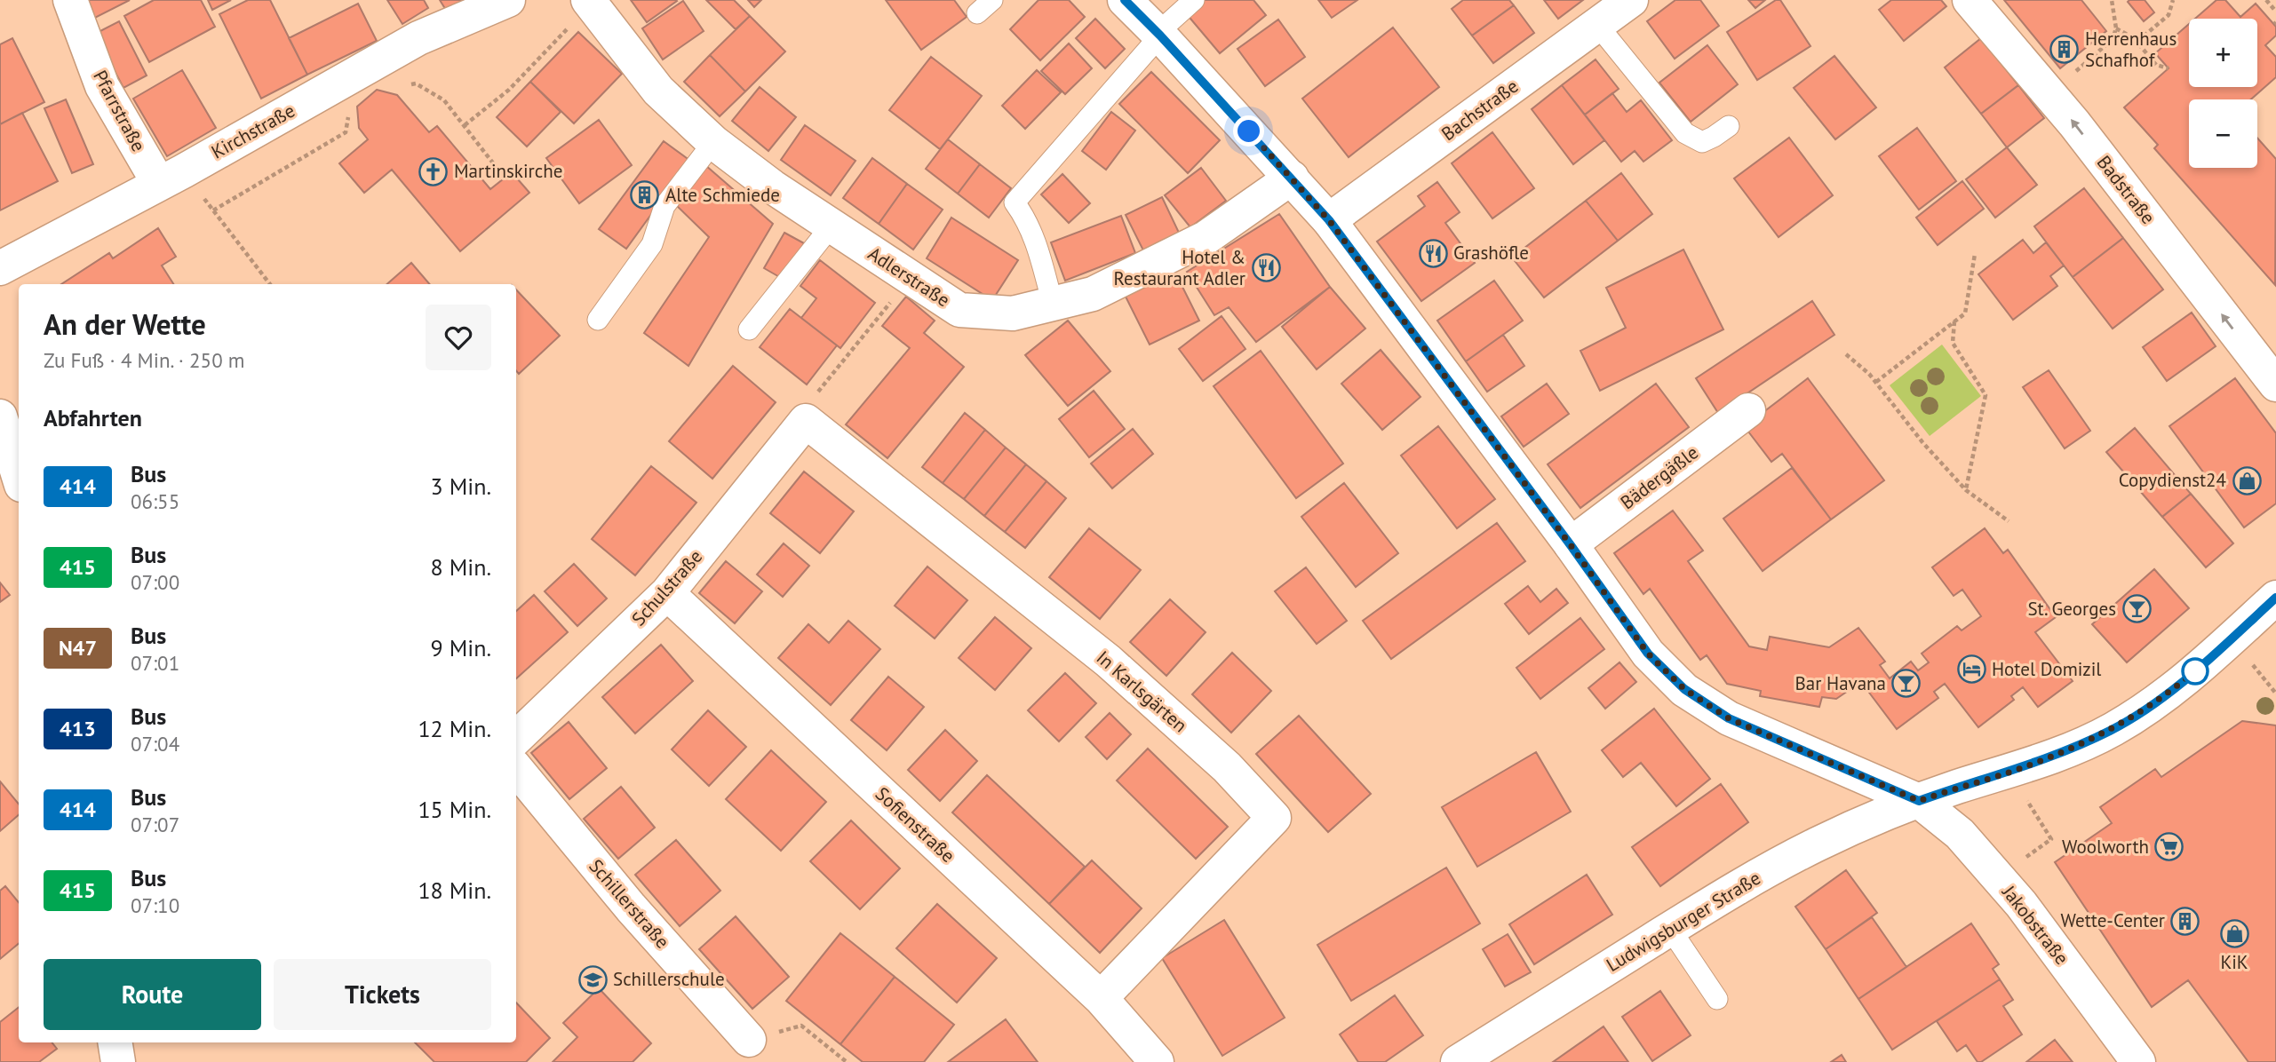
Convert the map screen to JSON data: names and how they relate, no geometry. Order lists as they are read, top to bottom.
{
  "streets": {
    "street": [
      "Bachstraße",
      "Pfarrstraße",
      "Kirchstraße",
      "Badstraße",
      "Adlerstraße",
      "Bädergäßle",
      "Schulstraße",
      "In Karlsgärten",
      "Sofienstraße",
      "Schillerstraße",
      "Ludwigsburger Straße",
      "Jakobstraße"
    ]
  },
  "crossings": [
    ["Bachstraße", "Jakobstraße"],
    ["Pfarrstraße", "Kirchstraße"],
    ["Adlerstraße", "Jakobstraße"],
    ["Bädergäßle", "Jakobstraße"],
    ["Schulstraße", "In Karlsgärten"],
    ["Schulstraße", "Sofienstraße"],
    ["In Karlsgärten", "Sofienstraße"],
    ["Ludwigsburger Straße", "Jakobstraße"]
  ],
  "one_way": ["Badstraße"],
  "places": {
    "building": ["Herrenhaus Schafhof", "Alte Schmiede", "Wette-Center"],
    "church": ["Martinskirche"],
    "restaurant": ["Grashöfle", "Hotel & Restaurant Adler"],
    "shop": ["Copydienst24", "KiK"],
    "bar": ["St. Georges", "Bar Havana"],
    "hotel": ["Hotel Domizil"],
    "supermarket": ["Woolworth"],
    "school or university": ["Schillerschule"]
  },
  "lines": ["bus line 414"],
  "page": {
    "map_buttons": ["+", "−"],
    "heading": [
      ["An der Wette", "Zu Fuß · 4 Min. · 250 m"],
      "Abfahrten"
    ],
    "list": [
      {
        "mark": "414",
        "name": "Bus",
        "note": "06:55",
        "value": "3 Min."
      },
      {
        "mark": "415",
        "name": "Bus",
        "note": "07:00",
        "value": "8 Min."
      },
      {
        "mark": "N47",
        "name": "Bus",
        "note": "07:01",
        "value": "9 Min."
      },
      {
        "mark": "413",
        "name": "Bus",
        "note": "07:04",
        "value": "12 Min."
      },
      {
        "mark": "414",
        "name": "Bus",
        "note": "07:07",
        "value": "15 Min."
      },
      {
        "mark": "415",
        "name": "Bus",
        "note": "07:10",
        "value": "18 Min."
      }
    ],
    "buttons": ["Route", "Tickets"]
  }
}
